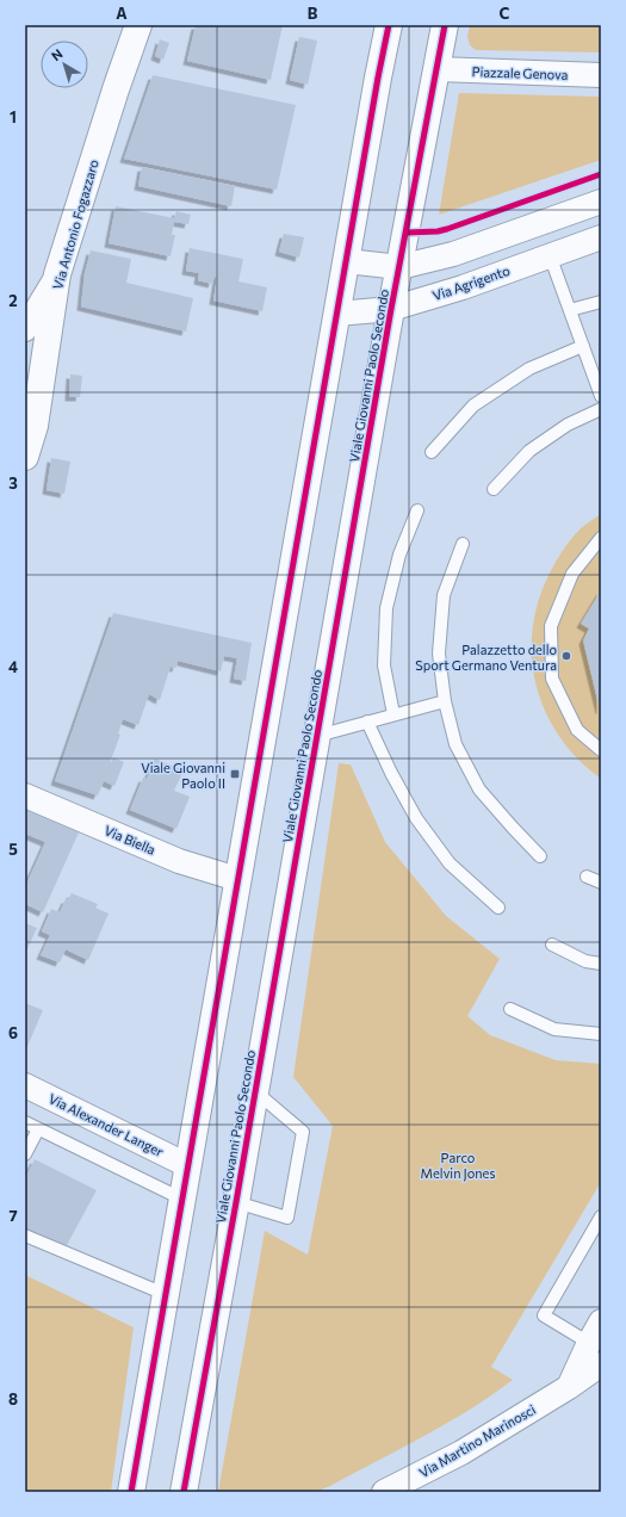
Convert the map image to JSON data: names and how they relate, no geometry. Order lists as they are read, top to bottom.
{
  "streets": {
    "main road": ["Via Antonio Fogazzaro", "Viale Giovanni Paolo Secondo"],
    "street": [
      "Piazzale Genova",
      "Via Agrigento",
      "Via Biella",
      "Via Alexander Langer",
      "Via Martino Marinosci"
    ]
  },
  "crossings": [
    ["Piazzale Genova", "Viale Giovanni Paolo Secondo"],
    ["Via Agrigento", "Viale Giovanni Paolo Secondo"]
  ],
  "parks": ["Parco Melvin Jones"],
  "places": {
    "other": ["Palazzetto dello Sport Germano Ventura"],
    "transit": ["Viale Giovanni Paolo II"]
  },
  "north": "top left",
  "grid": {
    "columns": ["A", "B", "C"],
    "rows": [
      "1",
      "2",
      "3",
      "4",
      "5",
      "6",
      "7",
      "8"
    ]
  }
}
